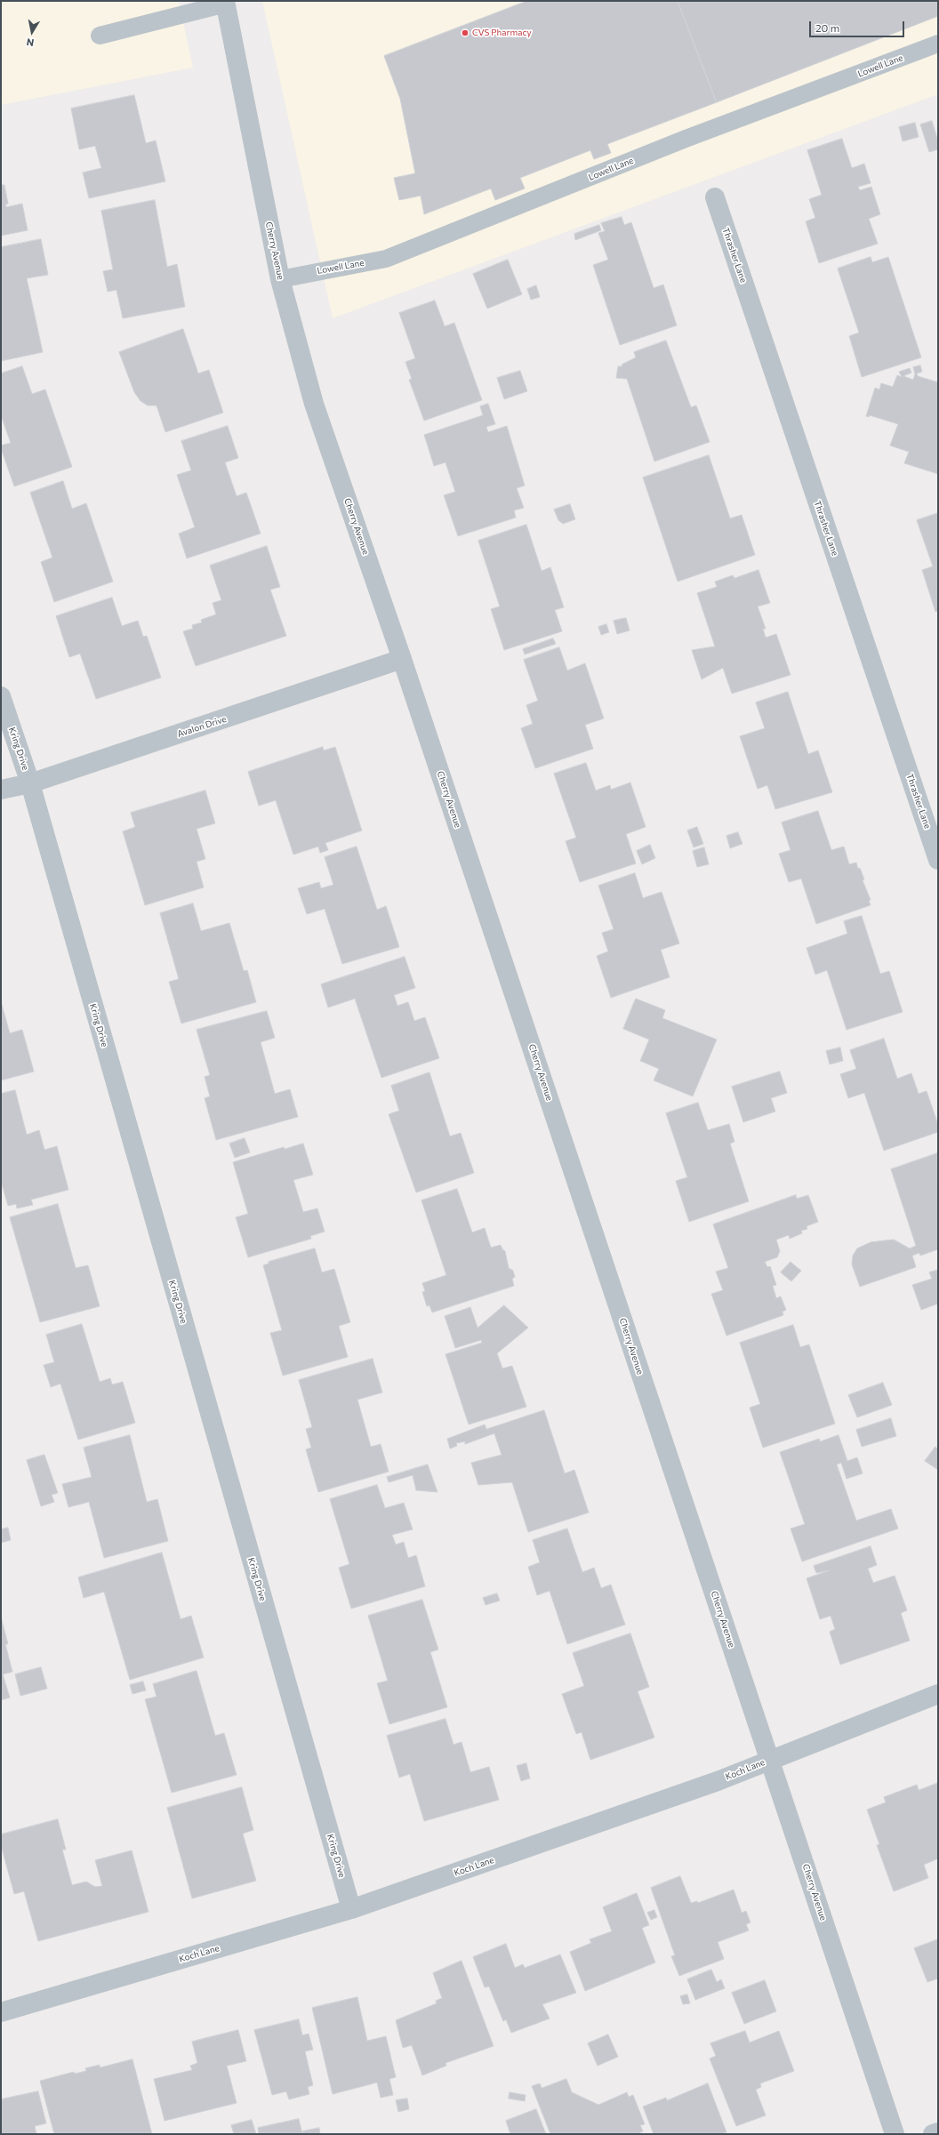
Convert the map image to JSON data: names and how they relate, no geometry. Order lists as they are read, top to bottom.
{
  "streets": {
    "street": [
      "Cherry Avenue",
      "Thrasher Lane",
      "Avalon Drive",
      "Kring Drive",
      "Koch Lane"
    ],
    "lane": ["Lowell Lane"]
  },
  "crossings": [
    ["Lowell Lane", "Cherry Avenue"],
    ["Cherry Avenue", "Avalon Drive"],
    ["Cherry Avenue", "Koch Lane"],
    ["Avalon Drive", "Kring Drive"],
    ["Kring Drive", "Koch Lane"]
  ],
  "places": ["CVS Pharmacy"],
  "scale_bar": "20 m",
  "north": "bottom"
}
